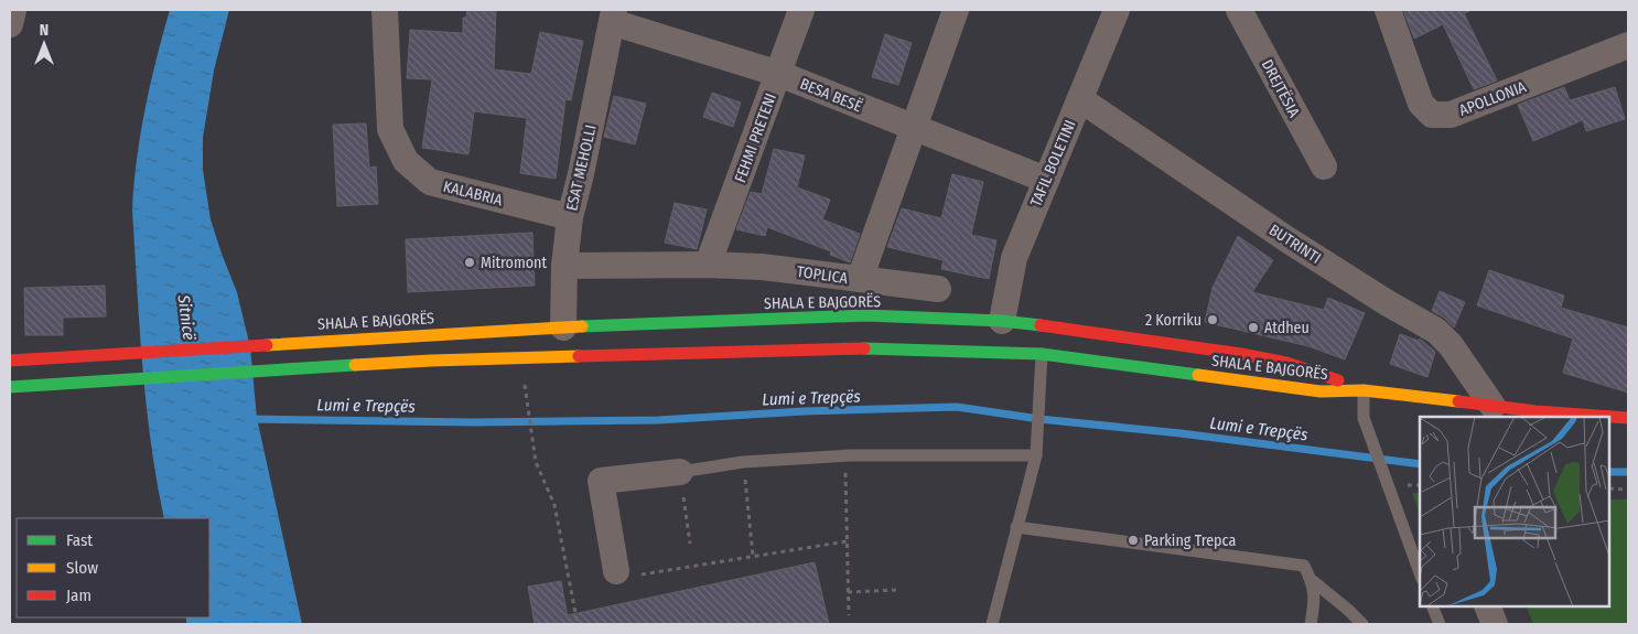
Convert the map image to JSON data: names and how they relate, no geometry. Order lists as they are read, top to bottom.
{
  "streets": {
    "main road": ["SHALA E BAJGORËS"],
    "street": [
      "DREJTËSIA",
      "BESA BESË",
      "APOLLONIA",
      "FEHMI PRETENI",
      "TAFIL BOLETINI",
      "ESAT MEHOLLI",
      "KALABRIA",
      "BUTRINTI",
      "TOPLICA"
    ]
  },
  "crossings": [
    ["BESA BESË", "FEHMI PRETENI"],
    ["BESA BESË", "TAFIL BOLETINI"],
    ["BESA BESË", "ESAT MEHOLLI"],
    ["BESA BESË", "TOPLICA"],
    ["FEHMI PRETENI", "TOPLICA"],
    ["TAFIL BOLETINI", "BUTRINTI"],
    ["TAFIL BOLETINI", "SHALA E BAJGORËS"],
    ["ESAT MEHOLLI", "KALABRIA"],
    ["ESAT MEHOLLI", "TOPLICA"],
    ["ESAT MEHOLLI", "SHALA E BAJGORËS"]
  ],
  "water": ["Sitnicë", "Lumi e Trepçës"],
  "places": [
    "Mitromont",
    "2 Korriku",
    "Atdheu",
    "Parking Trepca"
  ],
  "legend": ["Fast", "Slow", "Jam"],
  "north": "top"
}
